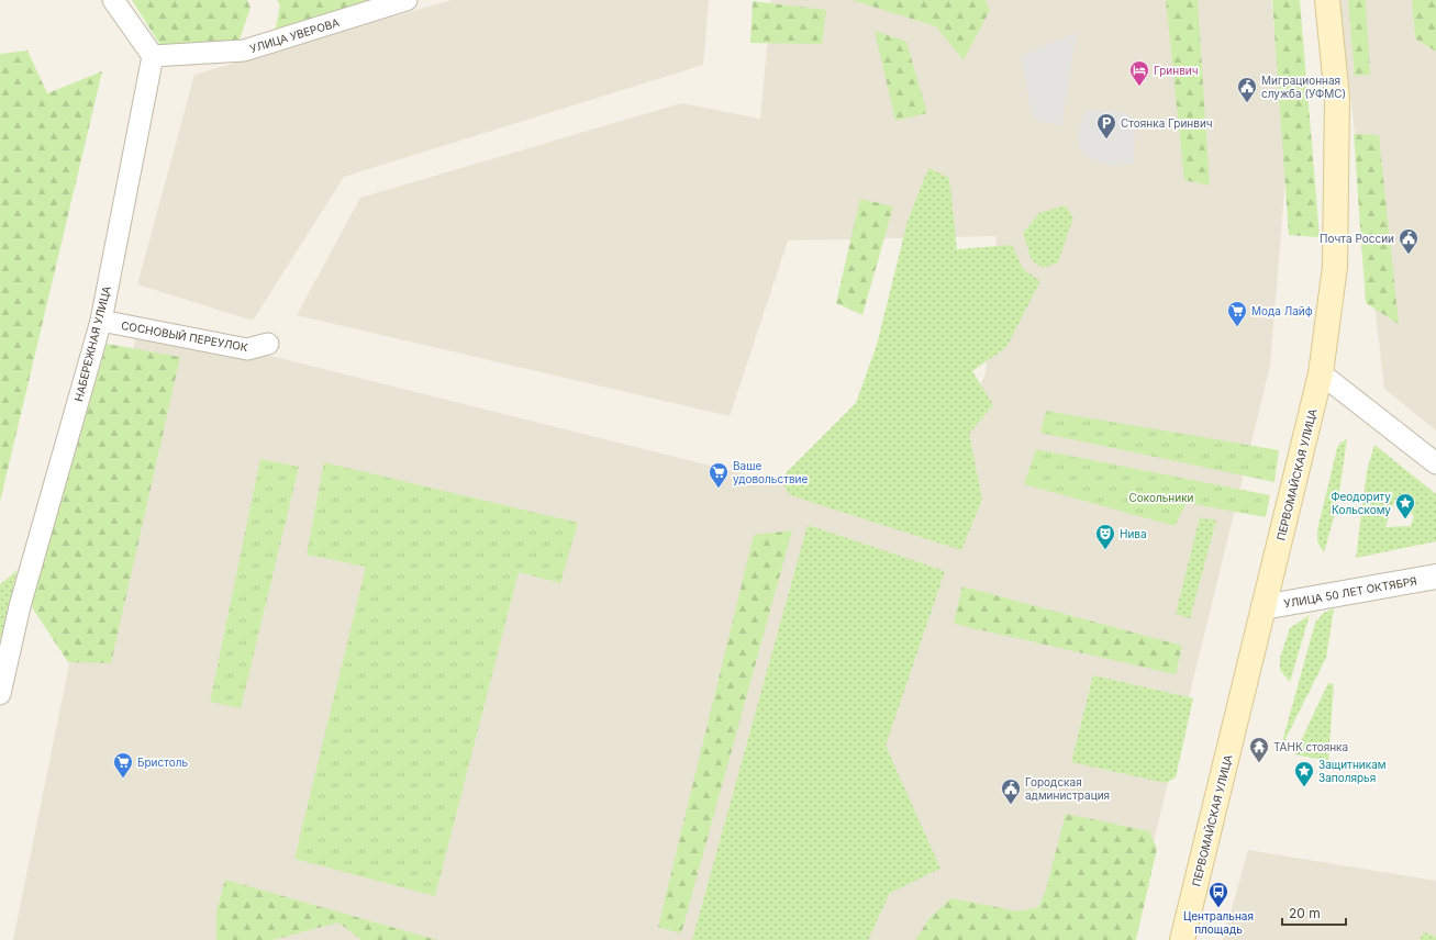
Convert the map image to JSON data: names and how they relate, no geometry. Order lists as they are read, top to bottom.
{
  "streets": {
    "main road": ["ПЕРВОМАЙСКАЯ УЛИЦА"],
    "street": [
      "УЛИЦА УВЕРОВА",
      "СОСНОВЫЙ ПЕРЕУЛОК",
      "НАБЕРЕЖНАЯ УЛИЦА",
      "УЛИЦА 50 ЛЕТ ОКТЯБРЯ"
    ]
  },
  "crossings": [
    ["УЛИЦА УВЕРОВА", "НАБЕРЕЖНАЯ УЛИЦА"],
    ["СОСНОВЫЙ ПЕРЕУЛОК", "НАБЕРЕЖНАЯ УЛИЦА"],
    ["ПЕРВОМАЙСКАЯ УЛИЦА", "УЛИЦА 50 ЛЕТ ОКТЯБРЯ"]
  ],
  "parks": ["Сокольники"],
  "places": {
    "hotel": ["Гринвич"],
    "public building": ["Миграционная служба (УФМС)", "Почта России", "Городская администрация"],
    "parking": ["Стоянка Гринвич"],
    "supermarket": ["Мода Лайф", "Ваше удовольствие", "Бристоль"],
    "place": ["Феодориту Кольскому", "Защитникам Заполярья"],
    "theatre": ["Нива"],
    "temple": ["ТАНК стоянка"],
    "bus stop": ["Центральная площадь"]
  },
  "scale_bar": "20 m"
}
